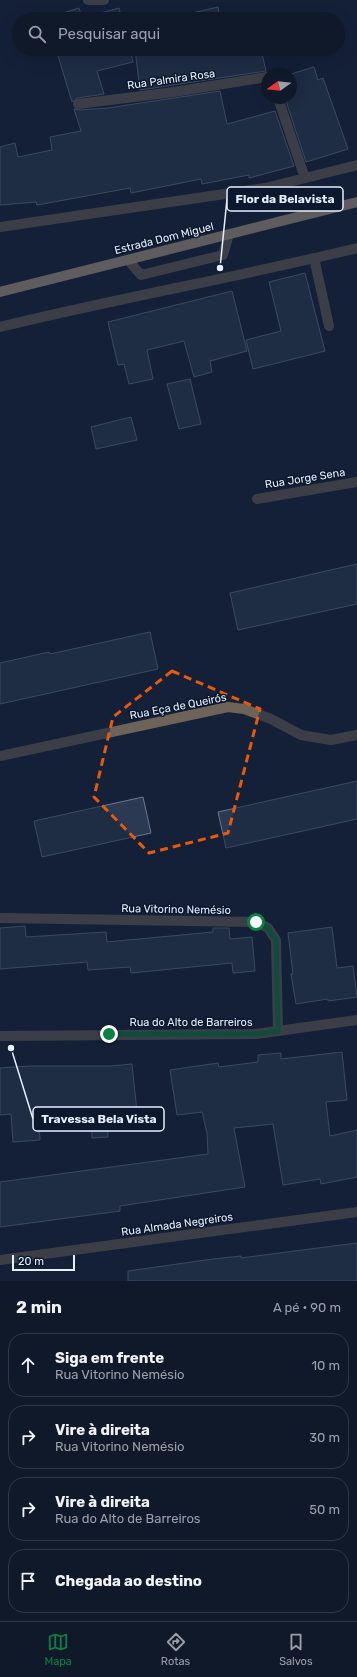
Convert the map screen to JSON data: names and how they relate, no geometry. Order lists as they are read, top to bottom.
{
  "streets": {
    "main road": ["Estrada Dom Miguel"],
    "street": [
      "Rua Palmira Rosa",
      "Rua Jorge Sena",
      "Rua Eça de Queirós",
      "Rua Vitorino Nemésio",
      "Rua do Alto de Barreiros",
      "Rua Almada Negreiros"
    ]
  },
  "crossings": [
    ["Rua Vitorino Nemésio", "Rua do Alto de Barreiros"]
  ],
  "places": ["Flor da Belavista", "Travessa Bela Vista"],
  "scale_bar": "20 m",
  "north": "left",
  "page": {
    "search": "Pesquisar aqui",
    "scale": "20 m",
    "heading": ["2 min", "A pé · 90 m"],
    "list": [
      ["Siga em frente", "Rua Vitorino Nemésio", "10 m"],
      ["Vire à direita", "Rua Vitorino Nemésio", "30 m"],
      ["Vire à direita", "Rua do Alto de Barreiros", "50 m"],
      "Chegada ao destino"
    ],
    "nav": ["Mapa", "Rotas", "Salvos"]
  }
}
